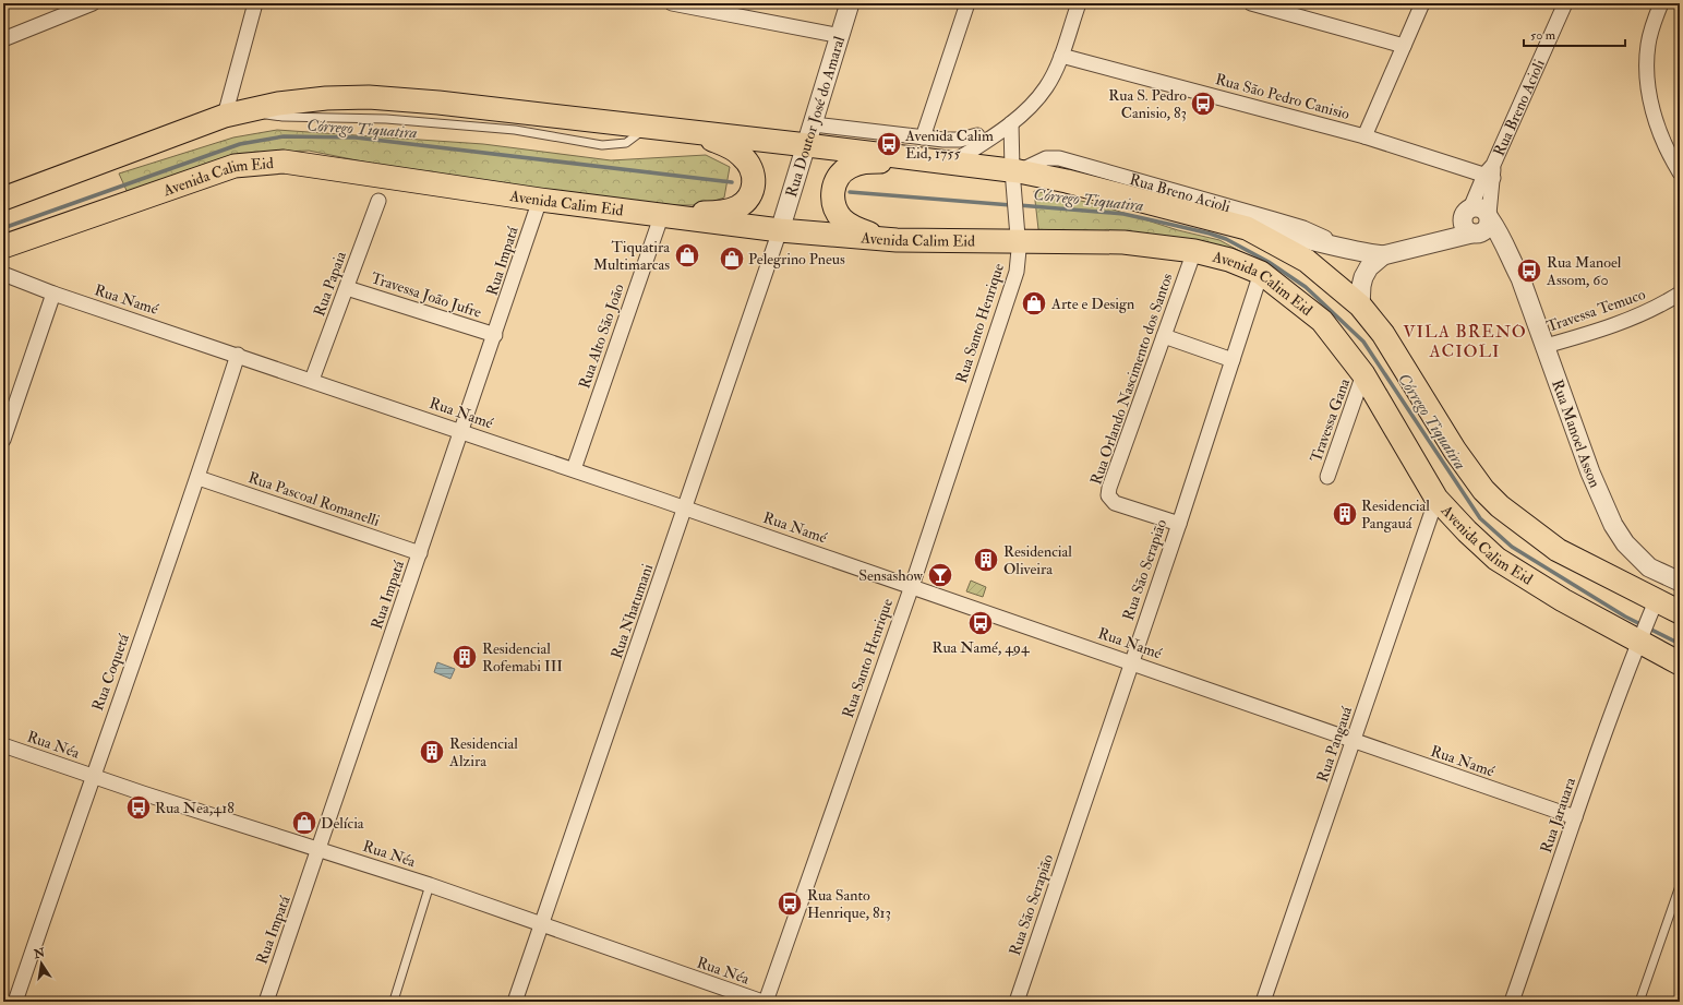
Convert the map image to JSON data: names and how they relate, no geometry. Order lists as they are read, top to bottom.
{
  "streets": {
    "main road": ["Avenida Calim Eid"],
    "street": [
      "Rua São Pedro Canisio",
      "Rua Breno Acioli",
      "Rua Doutor José do Amaral",
      "Rua Impatá",
      "Rua Papaia",
      "Travessa João Jufre",
      "Rua Namé",
      "Travessa Temuco",
      "Rua Santo Henrique",
      "Rua Alto São João",
      "Rua Orlando Nascimento dos Santos",
      "Travessa Gana",
      "Rua Manoel Asson",
      "Rua Pascoal Romanelli",
      "Rua São Serapião",
      "Rua Nhatumani",
      "Rua Coquetá",
      "Rua Néa",
      "Rua Pangauá",
      "Rua Jarauara"
    ]
  },
  "crossings": [
    ["Rua São Pedro Canisio", "Rua Breno Acioli"],
    ["Rua Breno Acioli", "Rua Santo Henrique"],
    ["Rua Breno Acioli", "Rua Manoel Asson"],
    ["Rua Doutor José do Amaral", "Avenida Calim Eid"],
    ["Rua Doutor José do Amaral", "Rua Nhatumani"],
    ["Avenida Calim Eid", "Rua Impatá"],
    ["Avenida Calim Eid", "Rua Santo Henrique"],
    ["Avenida Calim Eid", "Rua Alto São João"],
    ["Avenida Calim Eid", "Rua Orlando Nascimento dos Santos"],
    ["Avenida Calim Eid", "Travessa Gana"],
    ["Avenida Calim Eid", "Rua São Serapião"],
    ["Avenida Calim Eid", "Rua Nhatumani"],
    ["Avenida Calim Eid", "Rua Pangauá"],
    ["Avenida Calim Eid", "Rua Jarauara"],
    ["Rua Impatá", "Travessa João Jufre"],
    ["Rua Impatá", "Rua Namé"],
    ["Rua Impatá", "Rua Pascoal Romanelli"],
    ["Rua Impatá", "Rua Néa"],
    ["Rua Papaia", "Travessa João Jufre"],
    ["Rua Papaia", "Rua Namé"],
    ["Rua Namé", "Rua Santo Henrique"],
    ["Rua Namé", "Rua Alto São João"],
    ["Rua Namé", "Rua São Serapião"],
    ["Rua Namé", "Rua Nhatumani"],
    ["Rua Namé", "Rua Coquetá"],
    ["Rua Namé", "Rua Pangauá"],
    ["Rua Namé", "Rua Jarauara"],
    ["Travessa Temuco", "Rua Manoel Asson"],
    ["Rua Orlando Nascimento dos Santos", "Rua São Serapião"],
    ["Rua Pascoal Romanelli", "Rua Coquetá"],
    ["Rua Nhatumani", "Rua Néa"],
    ["Rua Coquetá", "Rua Néa"]
  ],
  "districts": ["VILA BRENO ACIOLI"],
  "water": ["Córrego Tiquatira"],
  "places": {
    "bus stop": [
      "Rua S. Pedro Canisio, 83",
      "Avenida Calim Eid, 1755",
      "Rua Manoel Assom, 60",
      "Rua Namé, 494",
      "Rua Nea,418",
      "Rua Santo Henrique, 813"
    ],
    "shop": [
      "Tiquatira Multimarcas",
      "Pelegrino Pneus",
      "Arte e Design",
      "Delícia"
    ],
    "building": [
      "Residencial Pangauá",
      "Residencial Oliveira",
      "Residencial Rofemabi III",
      "Residencial Alzira"
    ],
    "bar": ["Sensashow"]
  },
  "scale_bar": "50 m",
  "north": "top"
}
